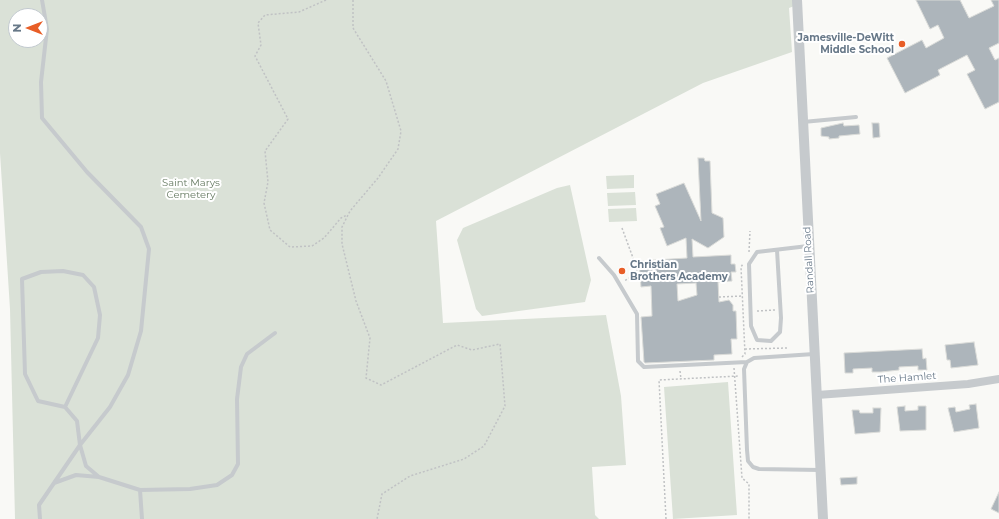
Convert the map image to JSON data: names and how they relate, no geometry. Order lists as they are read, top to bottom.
{
  "streets": {
    "street": ["Randall Road", "The Hamlet"]
  },
  "crossings": [
    ["Randall Road", "The Hamlet"]
  ],
  "parks": ["Saint Marys Cemetery"],
  "places": ["Jamesville-DeWitt Middle School", "Christian Brothers Academy"],
  "north": "left"
}
